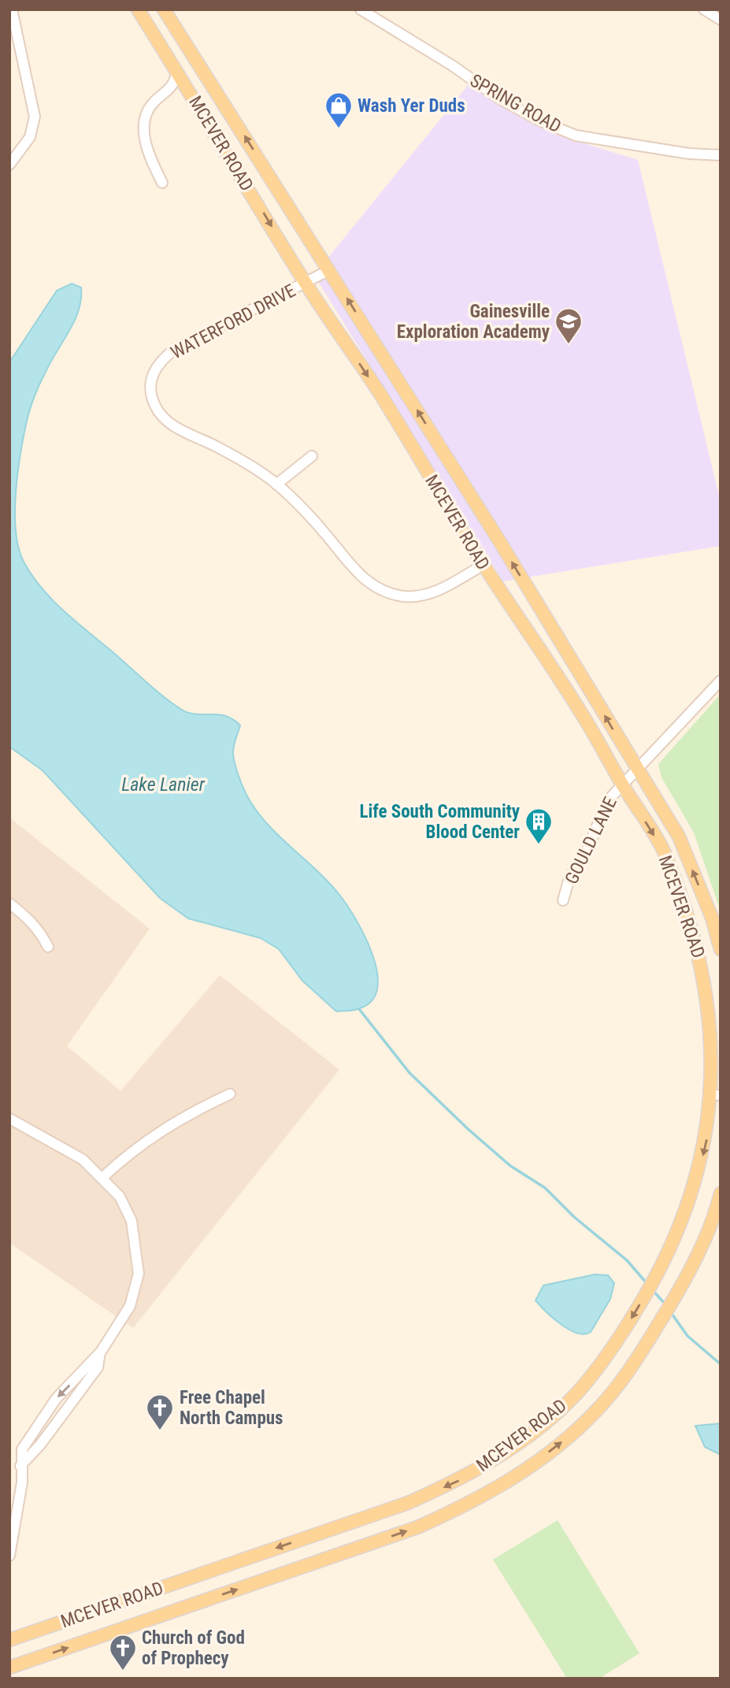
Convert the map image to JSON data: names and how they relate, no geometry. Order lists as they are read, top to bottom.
{
  "streets": {
    "main road": ["MCEVER ROAD"],
    "street": ["SPRING ROAD", "WATERFORD DRIVE", "GOULD LANE"]
  },
  "crossings": [
    ["MCEVER ROAD", "WATERFORD DRIVE"],
    ["MCEVER ROAD", "GOULD LANE"]
  ],
  "water": ["Lake Lanier"],
  "places": {
    "shop": ["Wash Yer Duds"],
    "school or university": ["Gainesville Exploration Academy"],
    "building": ["Life South Community Blood Center"],
    "church": ["Free Chapel North Campus", "Church of God of Prophecy"]
  }
}
